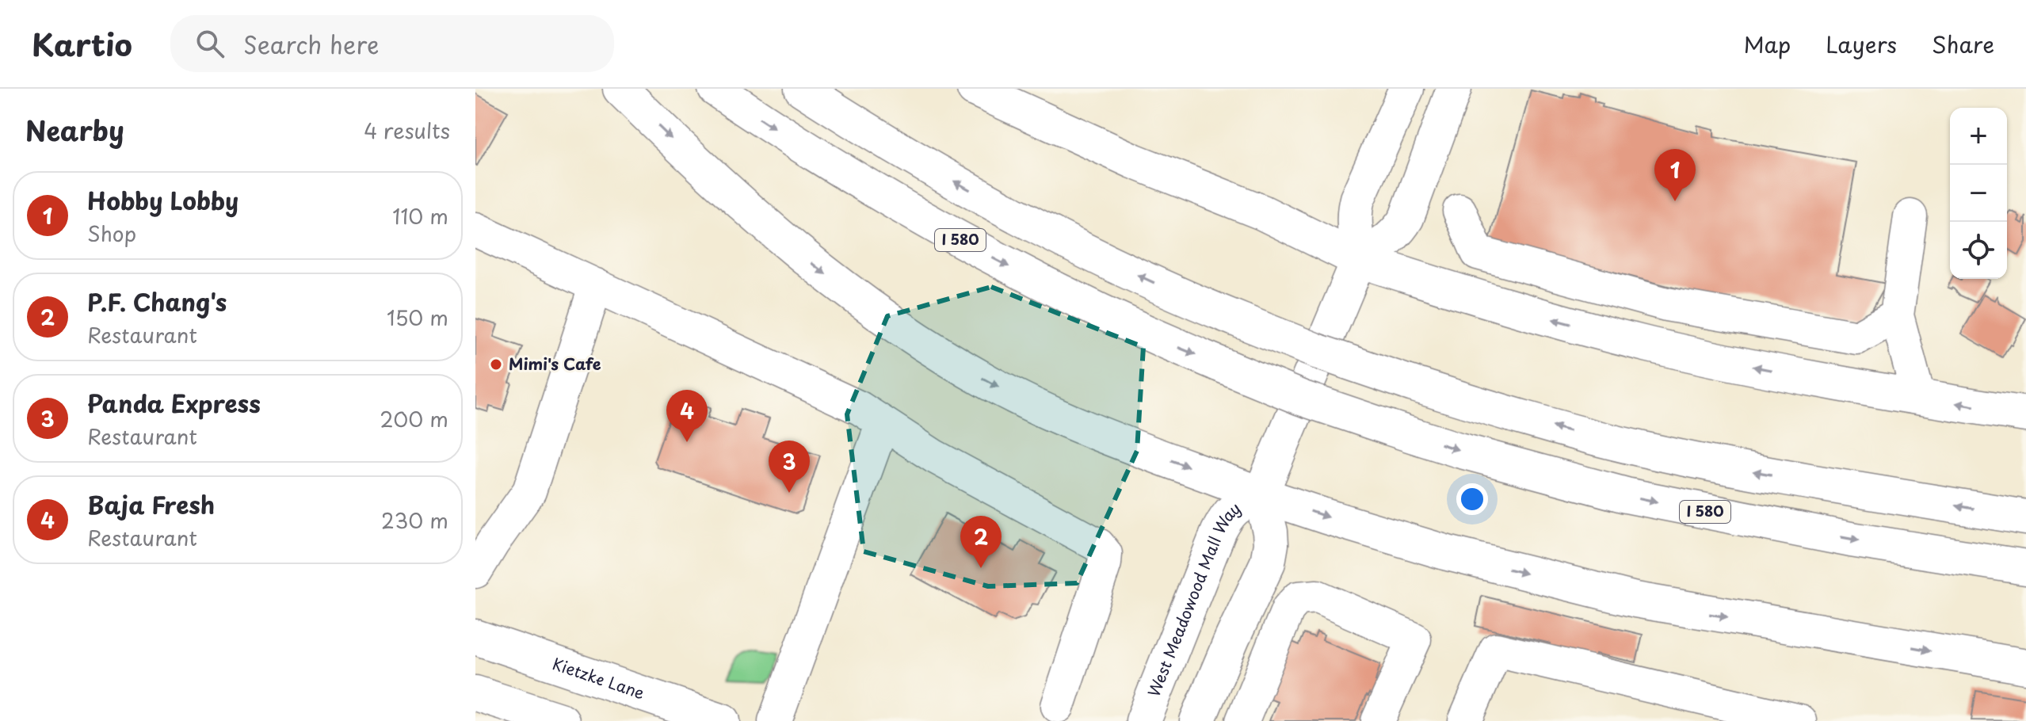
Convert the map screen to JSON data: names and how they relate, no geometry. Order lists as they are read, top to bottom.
{
  "streets": {
    "main road": ["I 580", "West Meadowood Mall Way", "Kietzke Lane"]
  },
  "places": ["Mimi's Cafe"],
  "page": {
    "header": "Kartio",
    "search": "Search here",
    "nav": ["Map", "Layers", "Share"],
    "heading": ["Nearby", "4 results"],
    "map_buttons": ["+", "−"],
    "pins": [
      "1",
      "4",
      "3",
      "2"
    ],
    "list": [
      {
        "mark": "1",
        "name": "Hobby Lobby",
        "note": "Shop",
        "value": "110 m"
      },
      {
        "mark": "2",
        "name": "P.F. Chang's",
        "note": "Restaurant",
        "value": "150 m"
      },
      {
        "mark": "3",
        "name": "Panda Express",
        "note": "Restaurant",
        "value": "200 m"
      },
      {
        "mark": "4",
        "name": "Baja Fresh",
        "note": "Restaurant",
        "value": "230 m"
      }
    ]
  }
}
